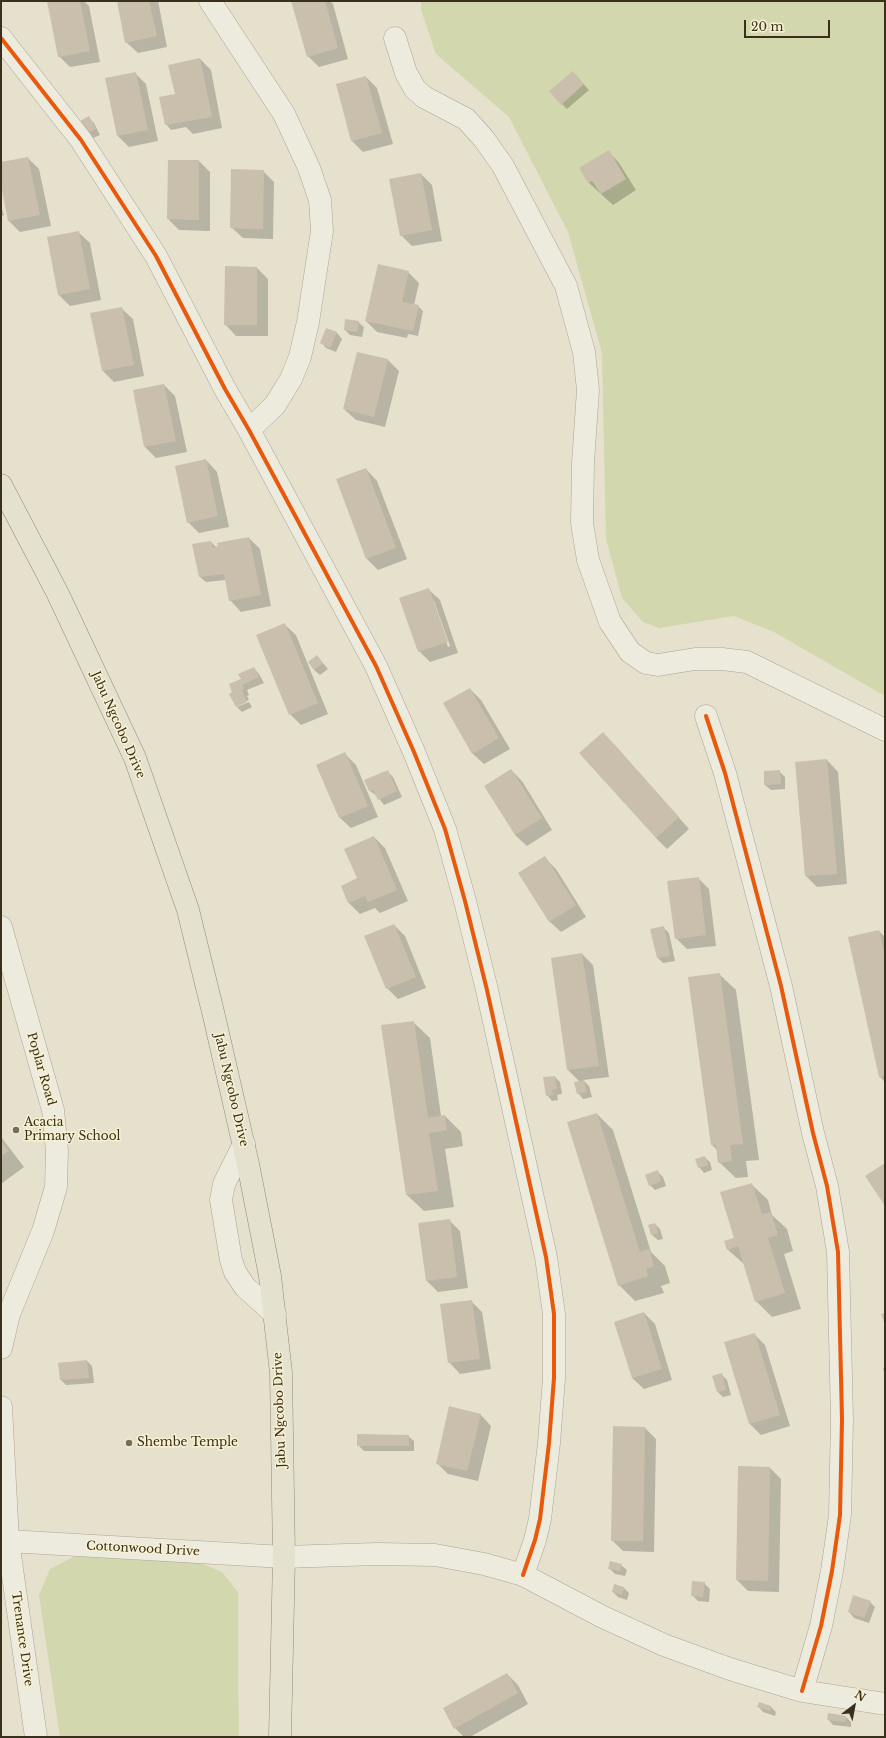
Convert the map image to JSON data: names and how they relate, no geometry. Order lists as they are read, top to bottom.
{
  "streets": {
    "main road": ["Jabu Ngcobo Drive"],
    "street": ["Poplar Road", "Cottonwood Drive", "Trenance Drive"]
  },
  "crossings": [
    ["Jabu Ngcobo Drive", "Cottonwood Drive"],
    ["Cottonwood Drive", "Trenance Drive"]
  ],
  "places": ["Acacia Primary School", "Shembe Temple"],
  "scale_bar": "20 m",
  "north": "top right"
}
